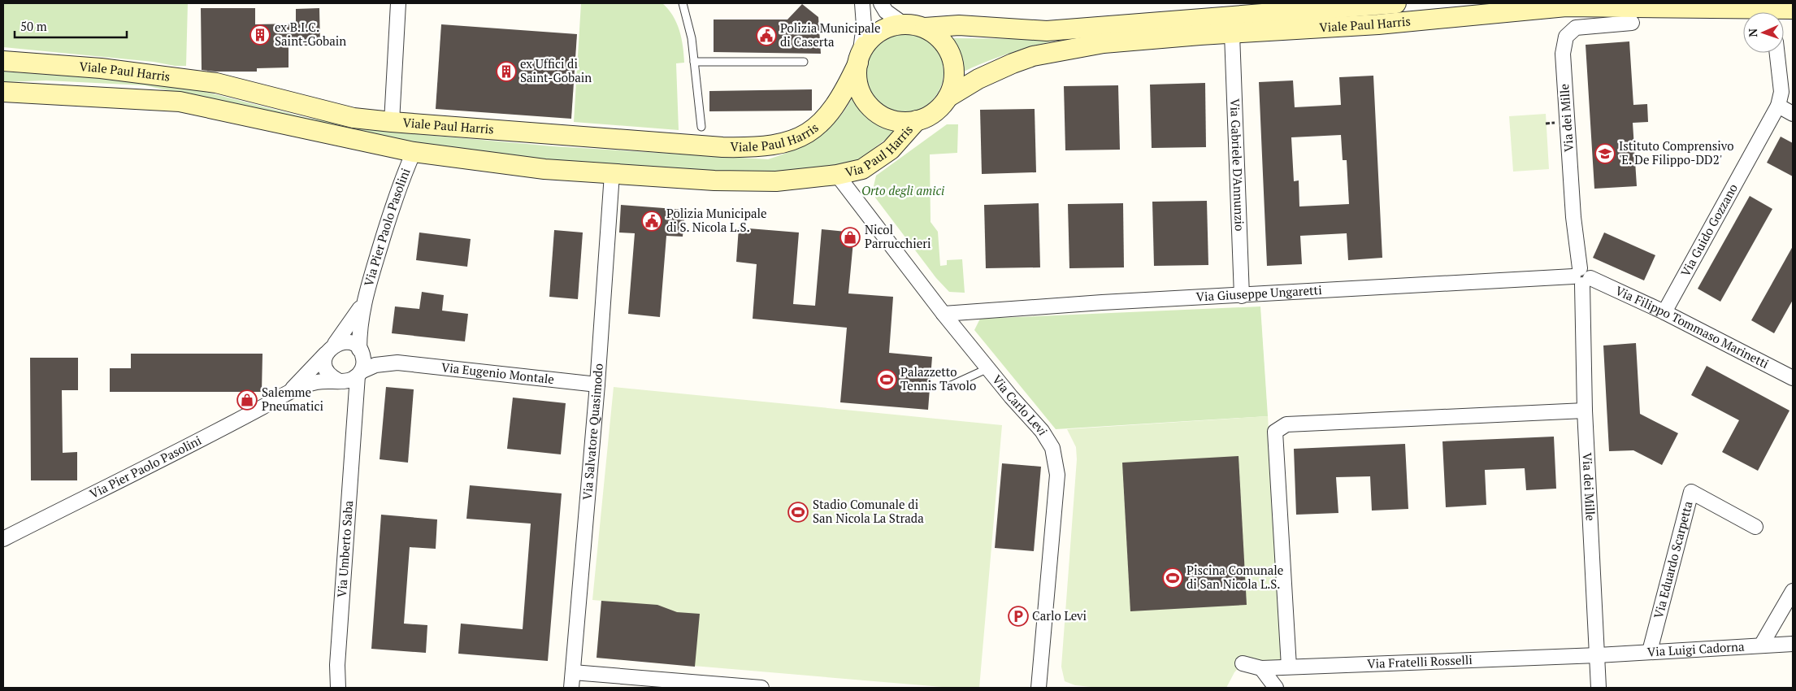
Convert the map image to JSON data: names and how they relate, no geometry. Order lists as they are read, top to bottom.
{
  "streets": {
    "street": [
      "Viale Paul Harris",
      "Via dei Mille",
      "Via Paul Harris",
      "Via Gabriele D'Annunzio",
      "Via Pier Paolo Pasolini",
      "Via Guido Gozzano",
      "Via Giuseppe Ungaretti",
      "Via Filippo Tommaso Marinetti",
      "Via Eugenio Montale",
      "Via Carlo Levi",
      "Via Salvatore Quasimodo",
      "Via Umberto Saba",
      "Via Eduardo Scarpetta",
      "Via Luigi Cadorna",
      "Via Fratelli Rosselli"
    ]
  },
  "crossings": [
    ["Viale Paul Harris", "Via Paul Harris"],
    ["Viale Paul Harris", "Via Gabriele D'Annunzio"],
    ["Viale Paul Harris", "Via Pier Paolo Pasolini"],
    ["Viale Paul Harris", "Via Carlo Levi"],
    ["Viale Paul Harris", "Via Salvatore Quasimodo"],
    ["Via dei Mille", "Via Giuseppe Ungaretti"],
    ["Via dei Mille", "Via Filippo Tommaso Marinetti"],
    ["Via dei Mille", "Via Luigi Cadorna"],
    ["Via dei Mille", "Via Fratelli Rosselli"],
    ["Via Paul Harris", "Via Carlo Levi"],
    ["Via Gabriele D'Annunzio", "Via Giuseppe Ungaretti"],
    ["Via Pier Paolo Pasolini", "Via Eugenio Montale"],
    ["Via Pier Paolo Pasolini", "Via Umberto Saba"],
    ["Via Guido Gozzano", "Via Filippo Tommaso Marinetti"],
    ["Via Giuseppe Ungaretti", "Via Filippo Tommaso Marinetti"],
    ["Via Giuseppe Ungaretti", "Via Carlo Levi"],
    ["Via Eugenio Montale", "Via Salvatore Quasimodo"],
    ["Via Eugenio Montale", "Via Umberto Saba"],
    ["Via Eduardo Scarpetta", "Via Luigi Cadorna"],
    ["Via Luigi Cadorna", "Via Fratelli Rosselli"]
  ],
  "parks": ["Orto degli amici"],
  "places": {
    "building": ["ex B.I.C. Saint-Gobain", "ex Uffici di Saint-Gobain"],
    "public building": ["Polizia Municipale di Caserta", "Polizia Municipale di S. Nicola L.S."],
    "school or university": ["Istituto Comprensivo 'E. De Filippo-DD2'"],
    "shop": ["Nicol Parrucchieri", "Salemme Pneumatici"],
    "sports": ["Palazzetto Tennis Tavolo", "Stadio Comunale di San Nicola La Strada", "Piscina Comunale di San Nicola L.S."],
    "parking": ["Carlo Levi"]
  },
  "scale_bar": "50 m",
  "north": "left"
}
